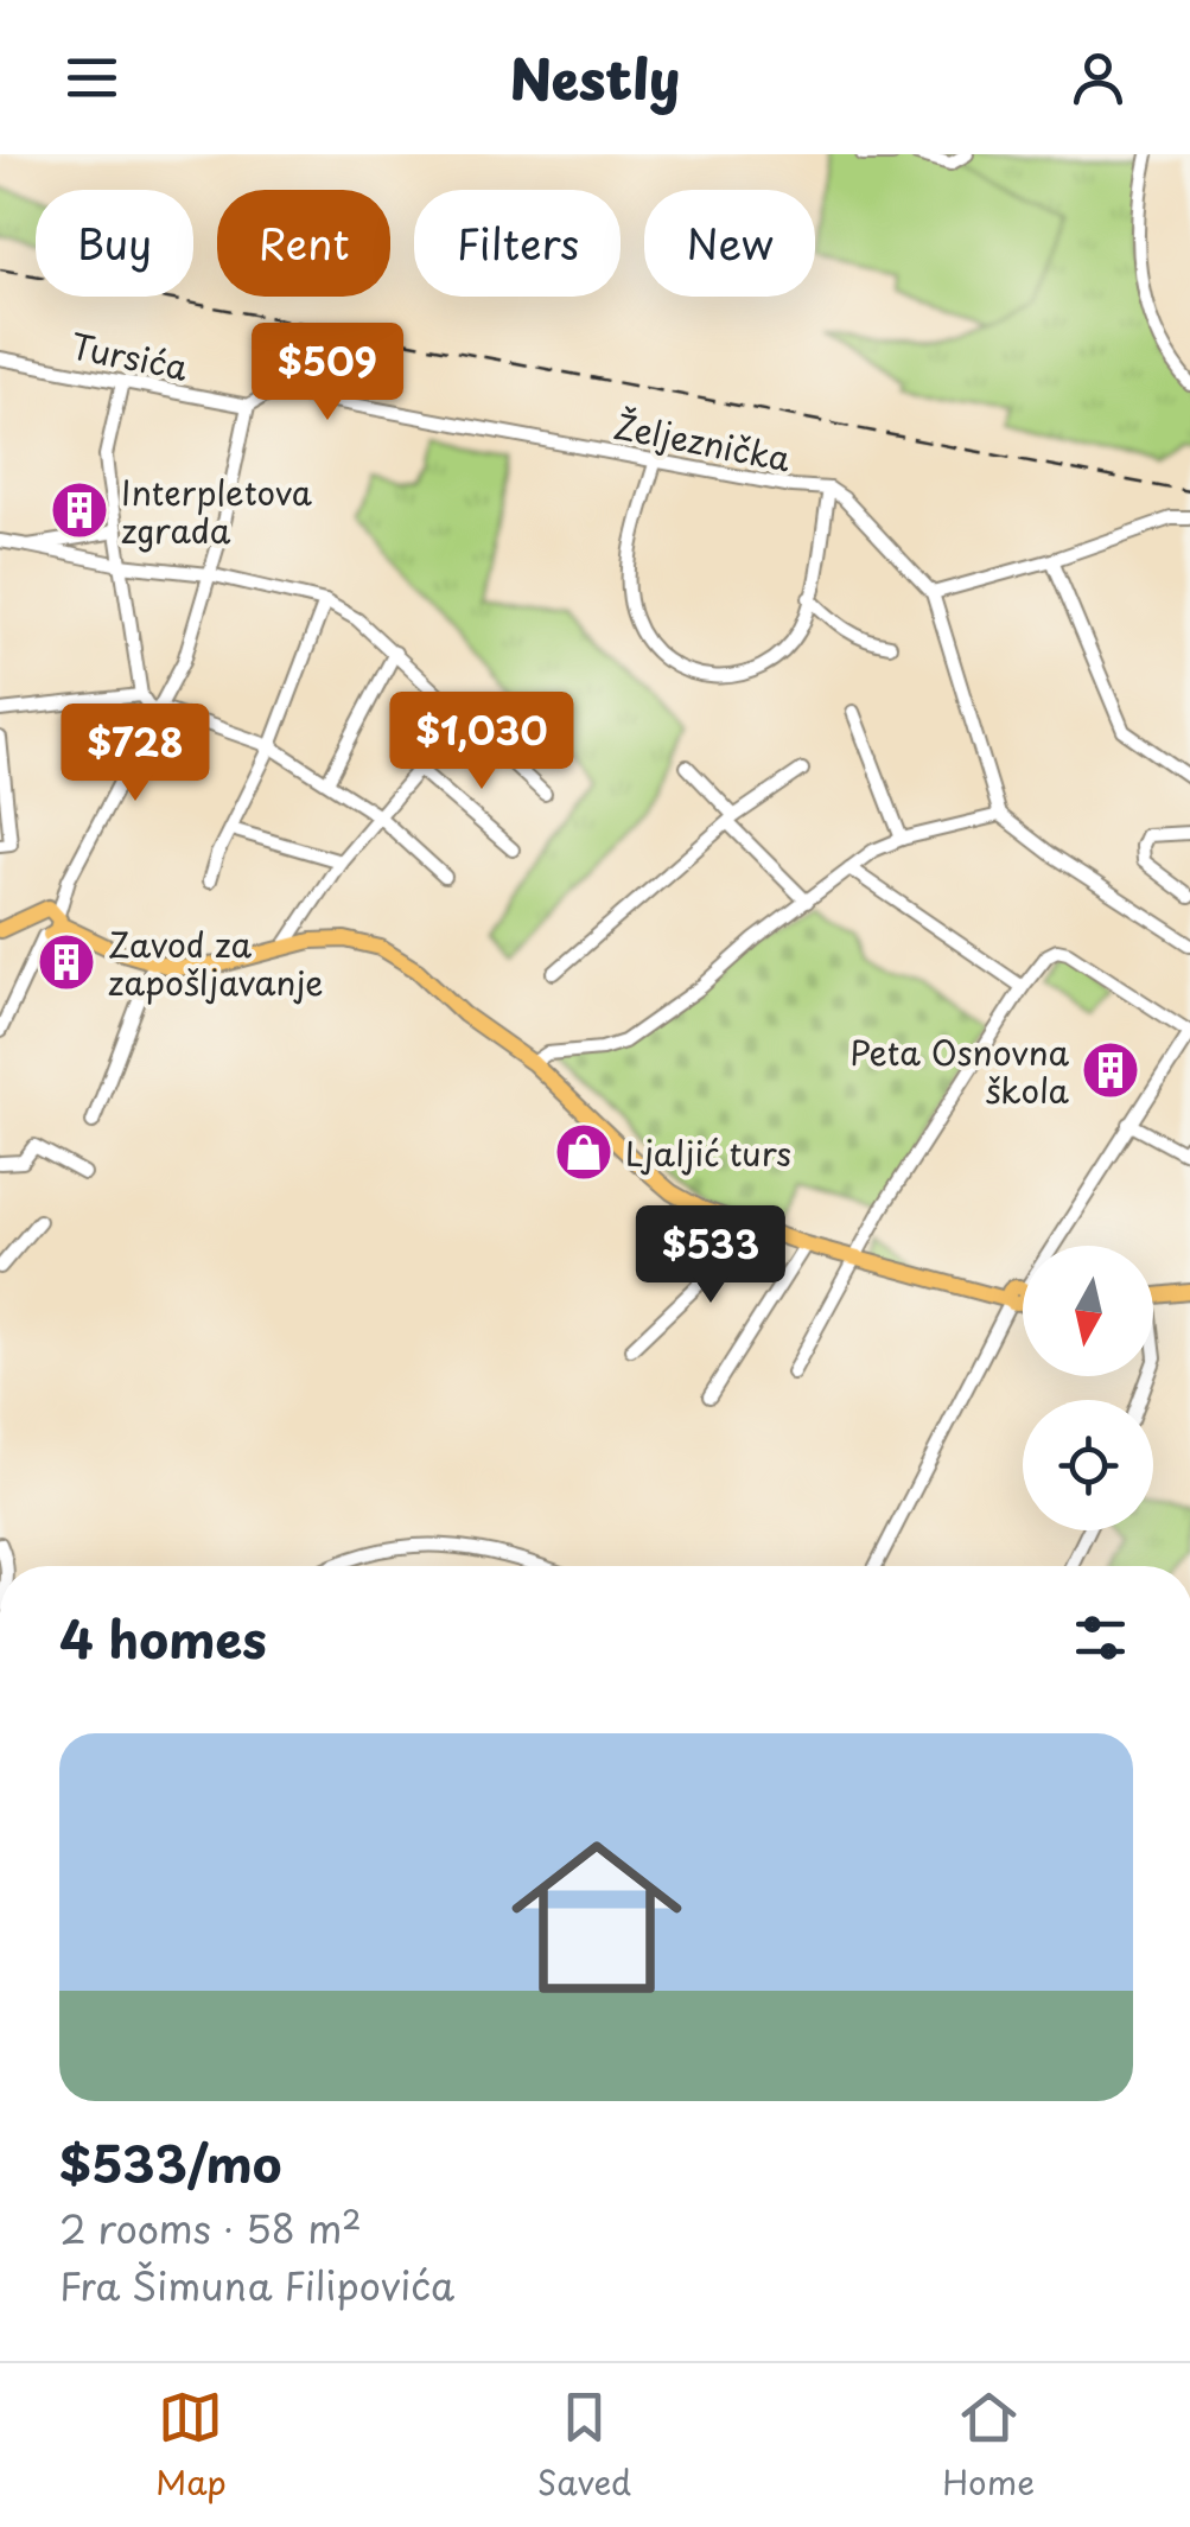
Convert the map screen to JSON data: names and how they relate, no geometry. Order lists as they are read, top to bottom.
{
  "streets": {
    "street": ["Tursića", "Željeznička"]
  },
  "crossings": [
    ["Tursića", "Željeznička"]
  ],
  "places": {
    "building": ["Interpletova zgrada", "Zavod za zapošljavanje", "Peta Osnovna škola"],
    "shop": ["Ljaljić turs"]
  },
  "north": "bottom",
  "page": {
    "header": "Nestly",
    "chip": [
      "Buy",
      "Rent",
      "Filters",
      "New"
    ],
    "price": [
      "$509",
      "$1,030",
      "$728",
      "$533"
    ],
    "heading": "4 homes",
    "list": [
      {
        "name": "$533/mo",
        "note": "2 rooms · 58 m² · Fra Šimuna Filipovića"
      }
    ],
    "tabs": ["Map", "Saved", "Home"]
  }
}
